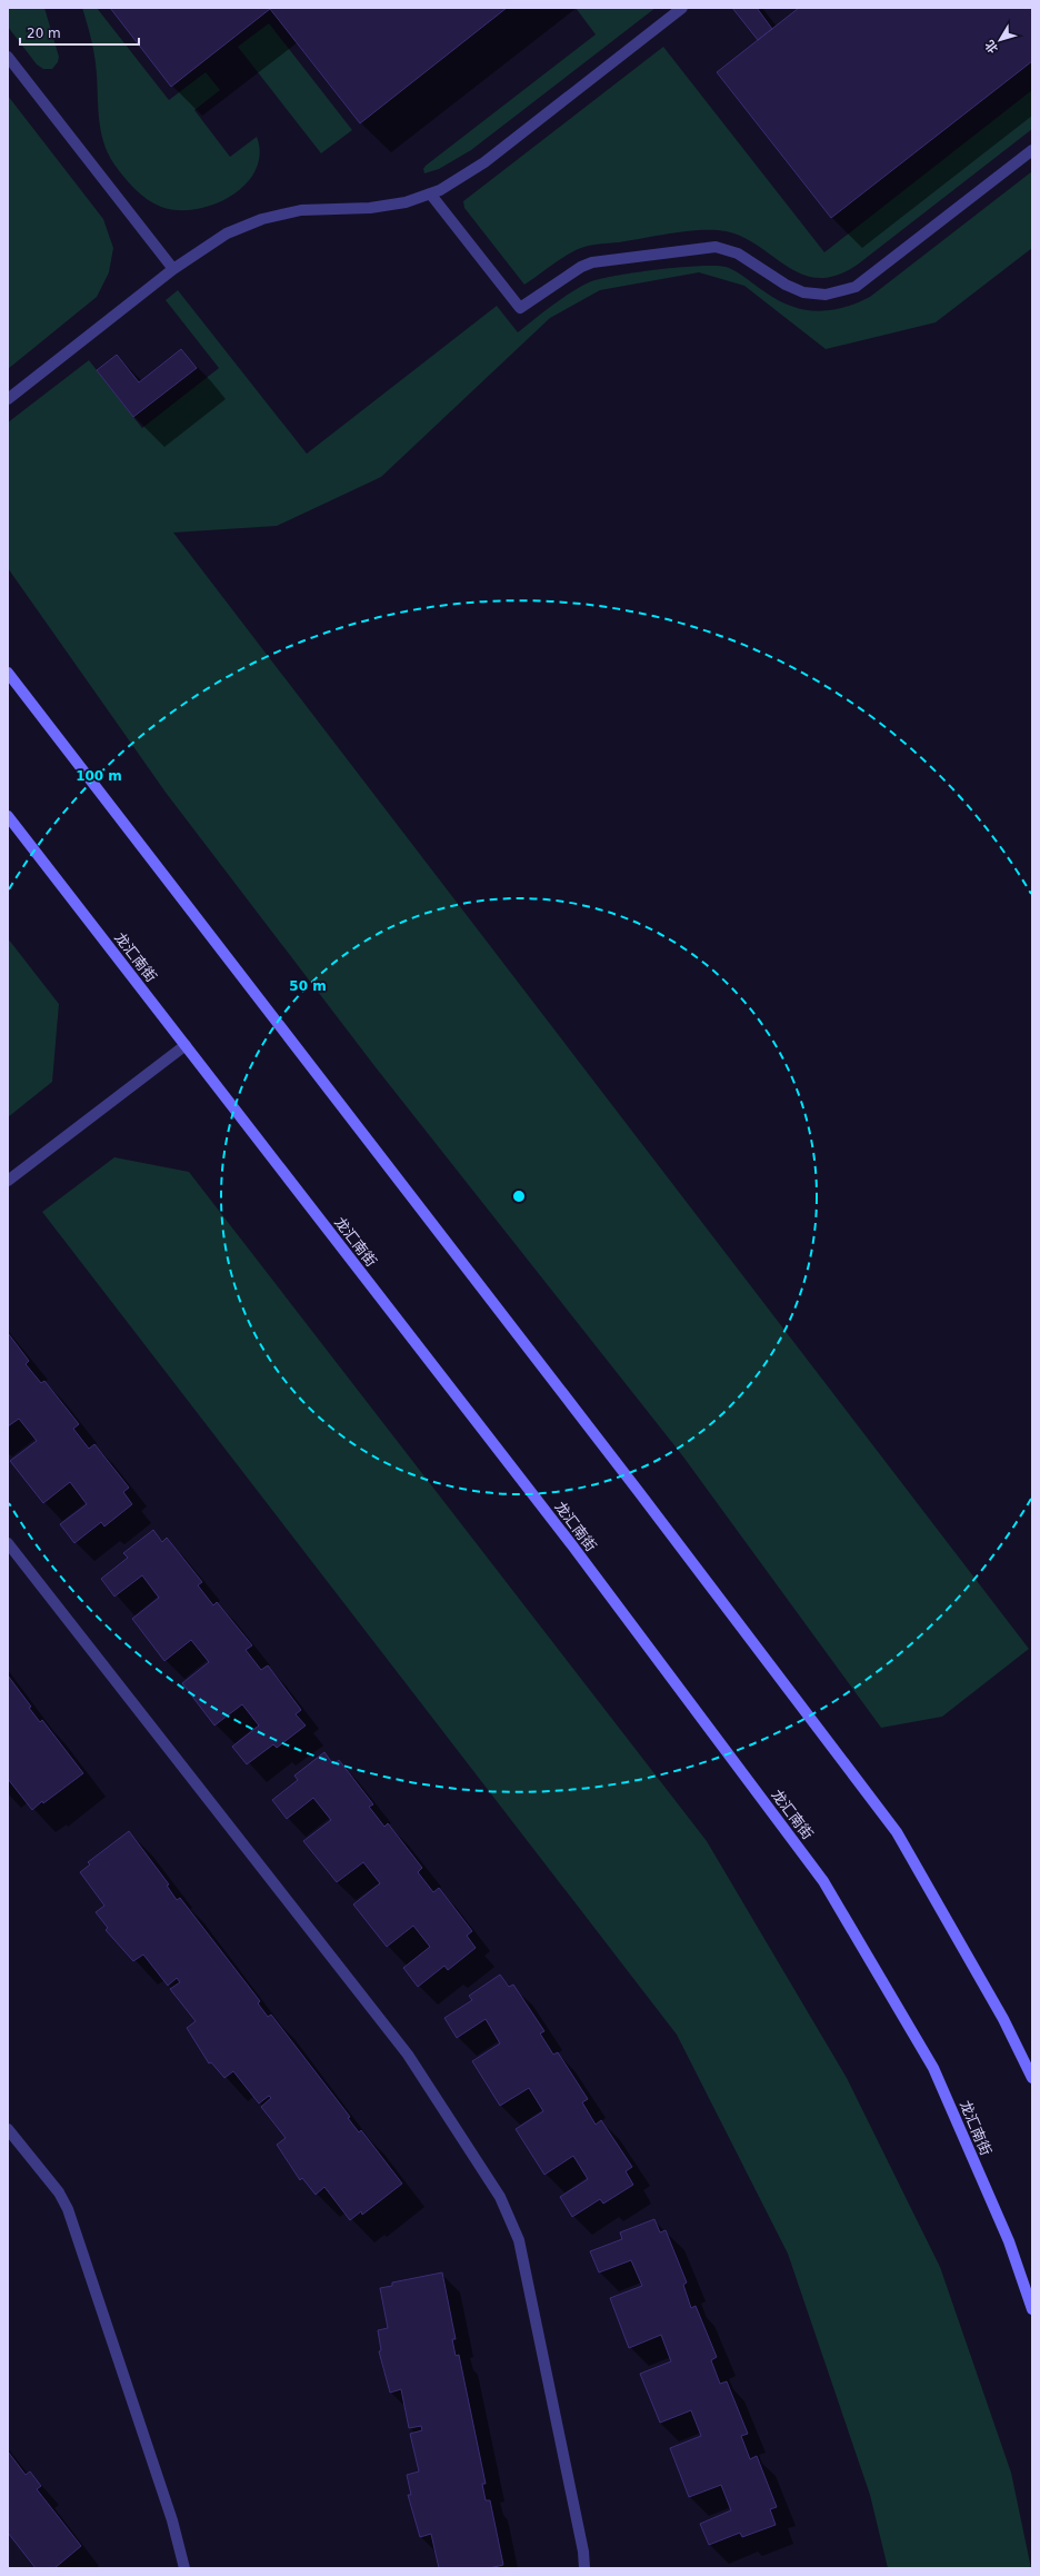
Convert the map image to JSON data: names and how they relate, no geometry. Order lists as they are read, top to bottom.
{
  "streets": {
    "main road": ["龙汇南街"]
  },
  "scale_bar": "20 m",
  "north": "bottom left",
  "rings": ["100 m", "50 m"]
}
